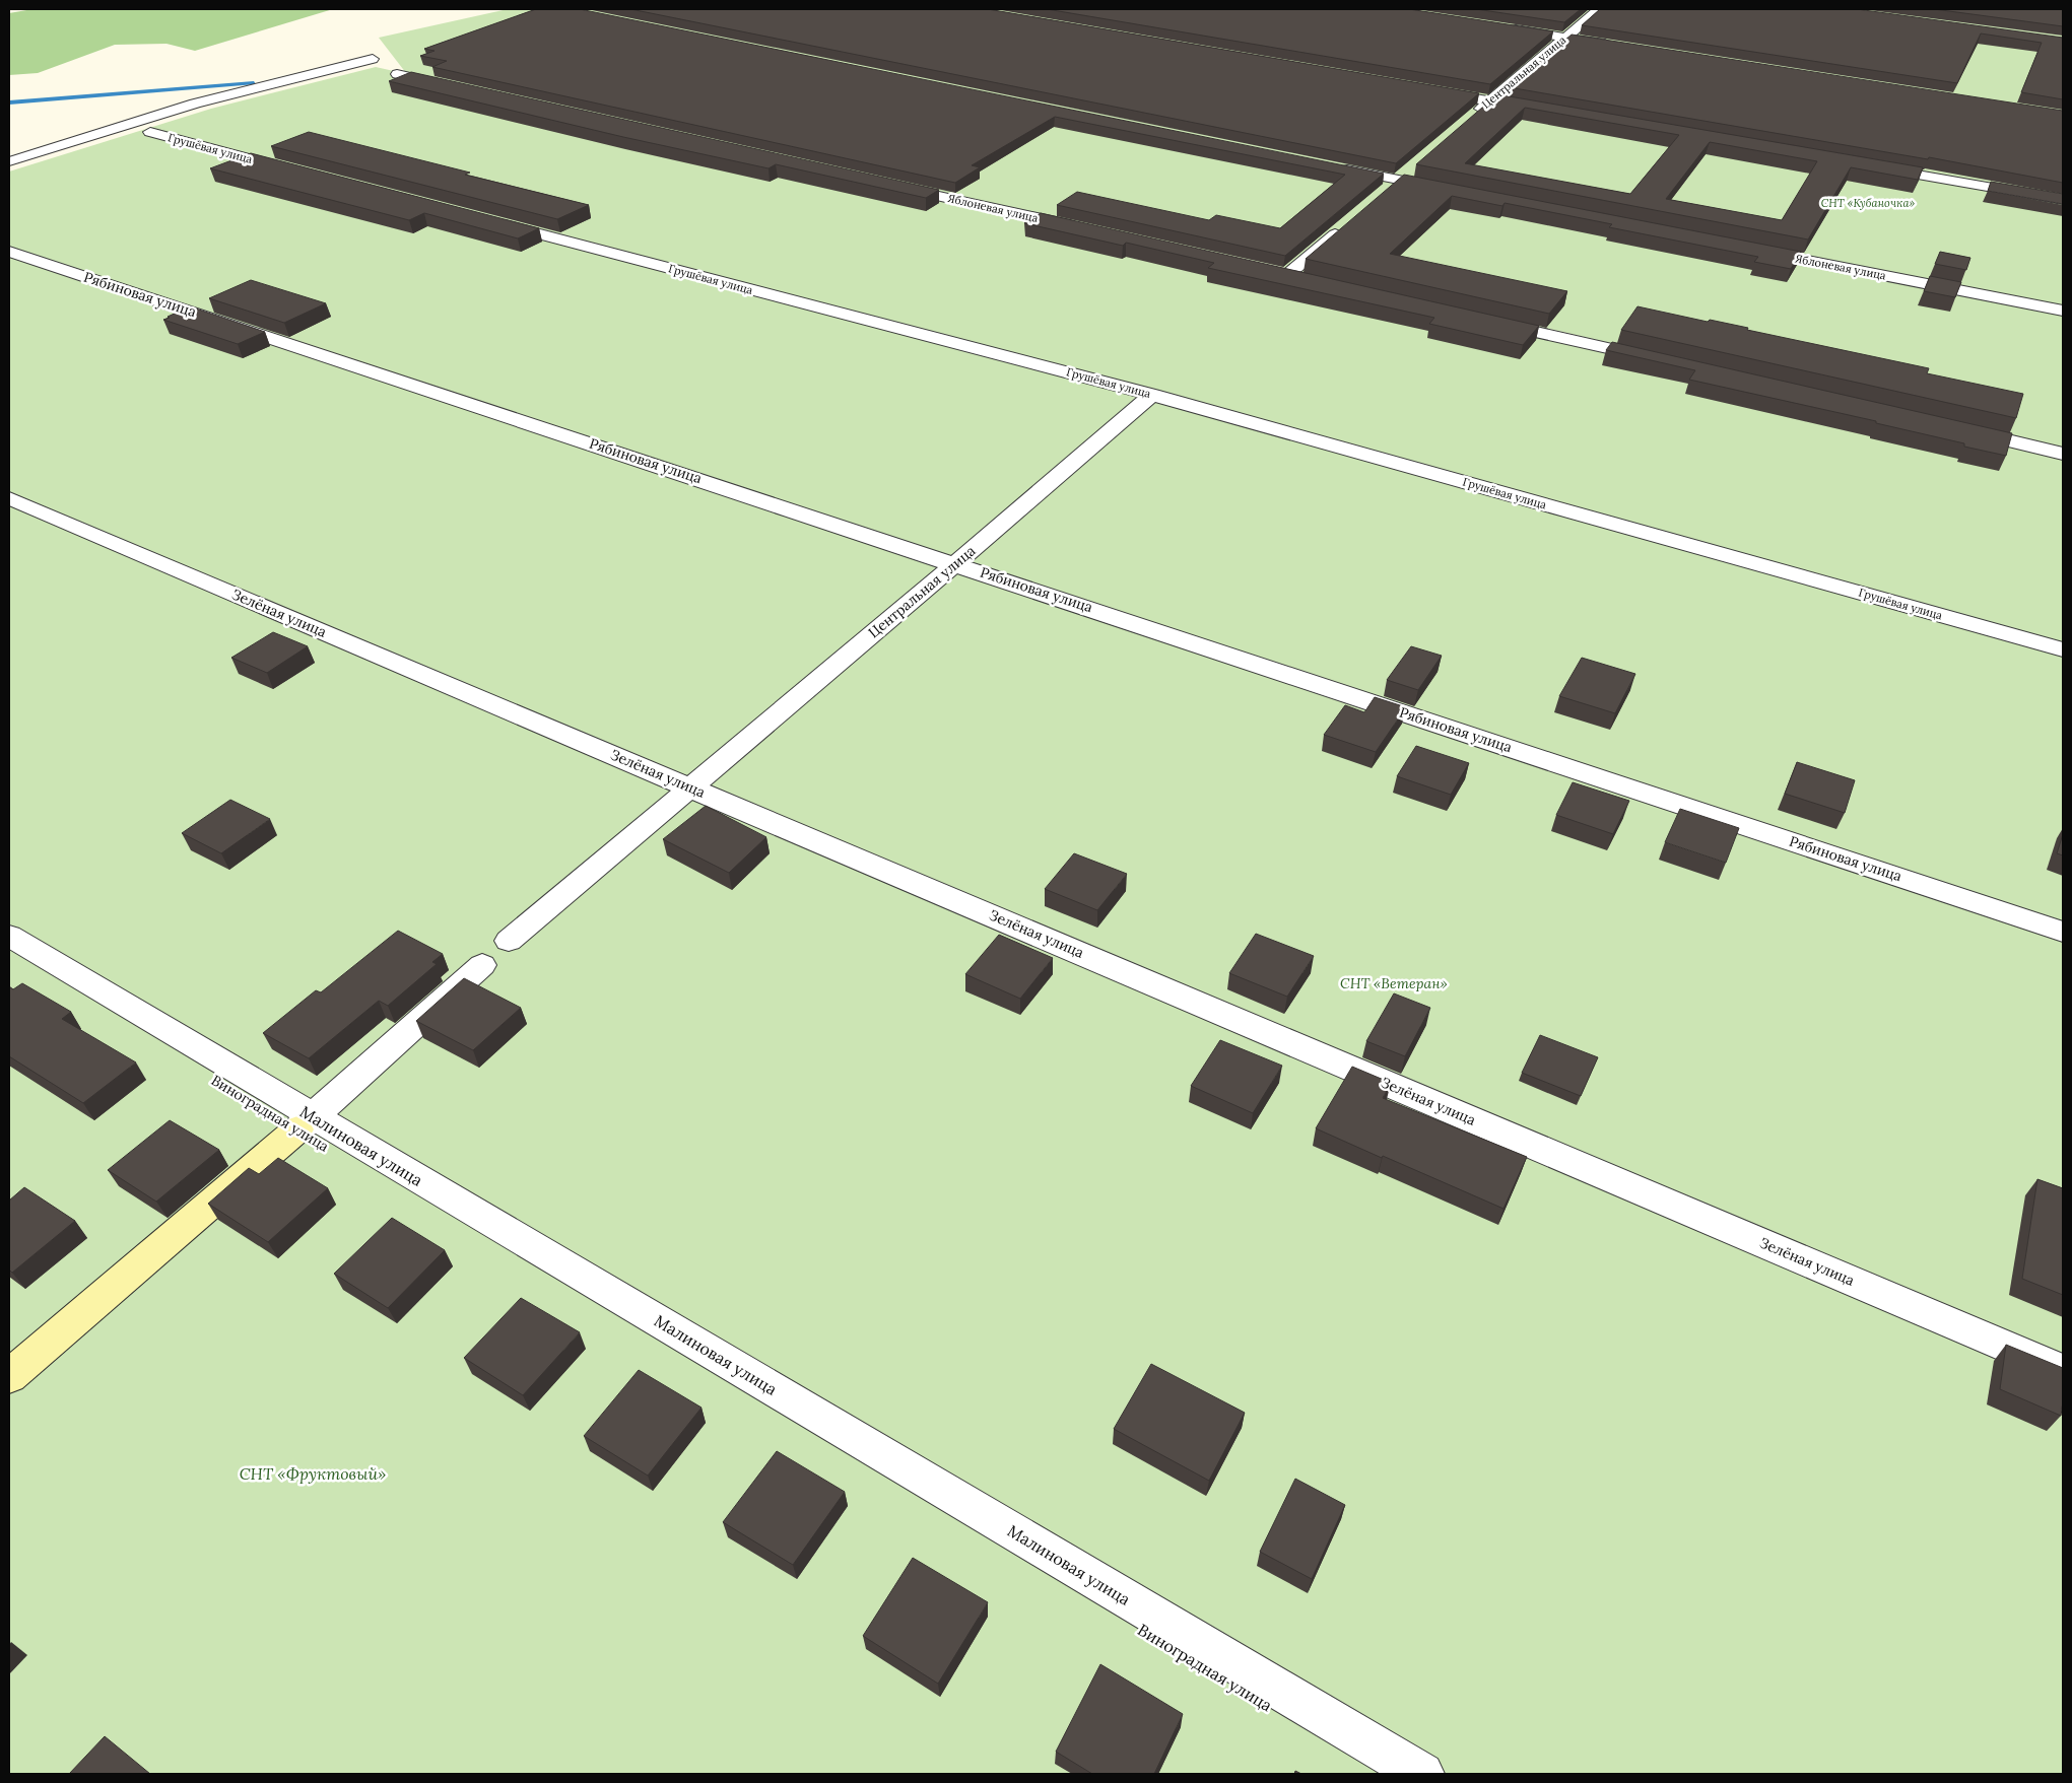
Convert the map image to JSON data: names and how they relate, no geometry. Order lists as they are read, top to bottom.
{
  "streets": {
    "street": [
      "Центральная улица",
      "Грушёвая улица",
      "Яблоневая улица",
      "Рябиновая улица",
      "Зелёная улица",
      "Виноградная улица",
      "Малиновая улица"
    ]
  },
  "crossings": [
    ["Центральная улица", "Грушёвая улица"],
    ["Центральная улица", "Рябиновая улица"],
    ["Центральная улица", "Зелёная улица"],
    ["Виноградная улица", "Малиновая улица"]
  ],
  "parks": ["СНТ «Кубаночка»", "СНТ «Ветеран»", "СНТ «Фруктовый»"]
}
